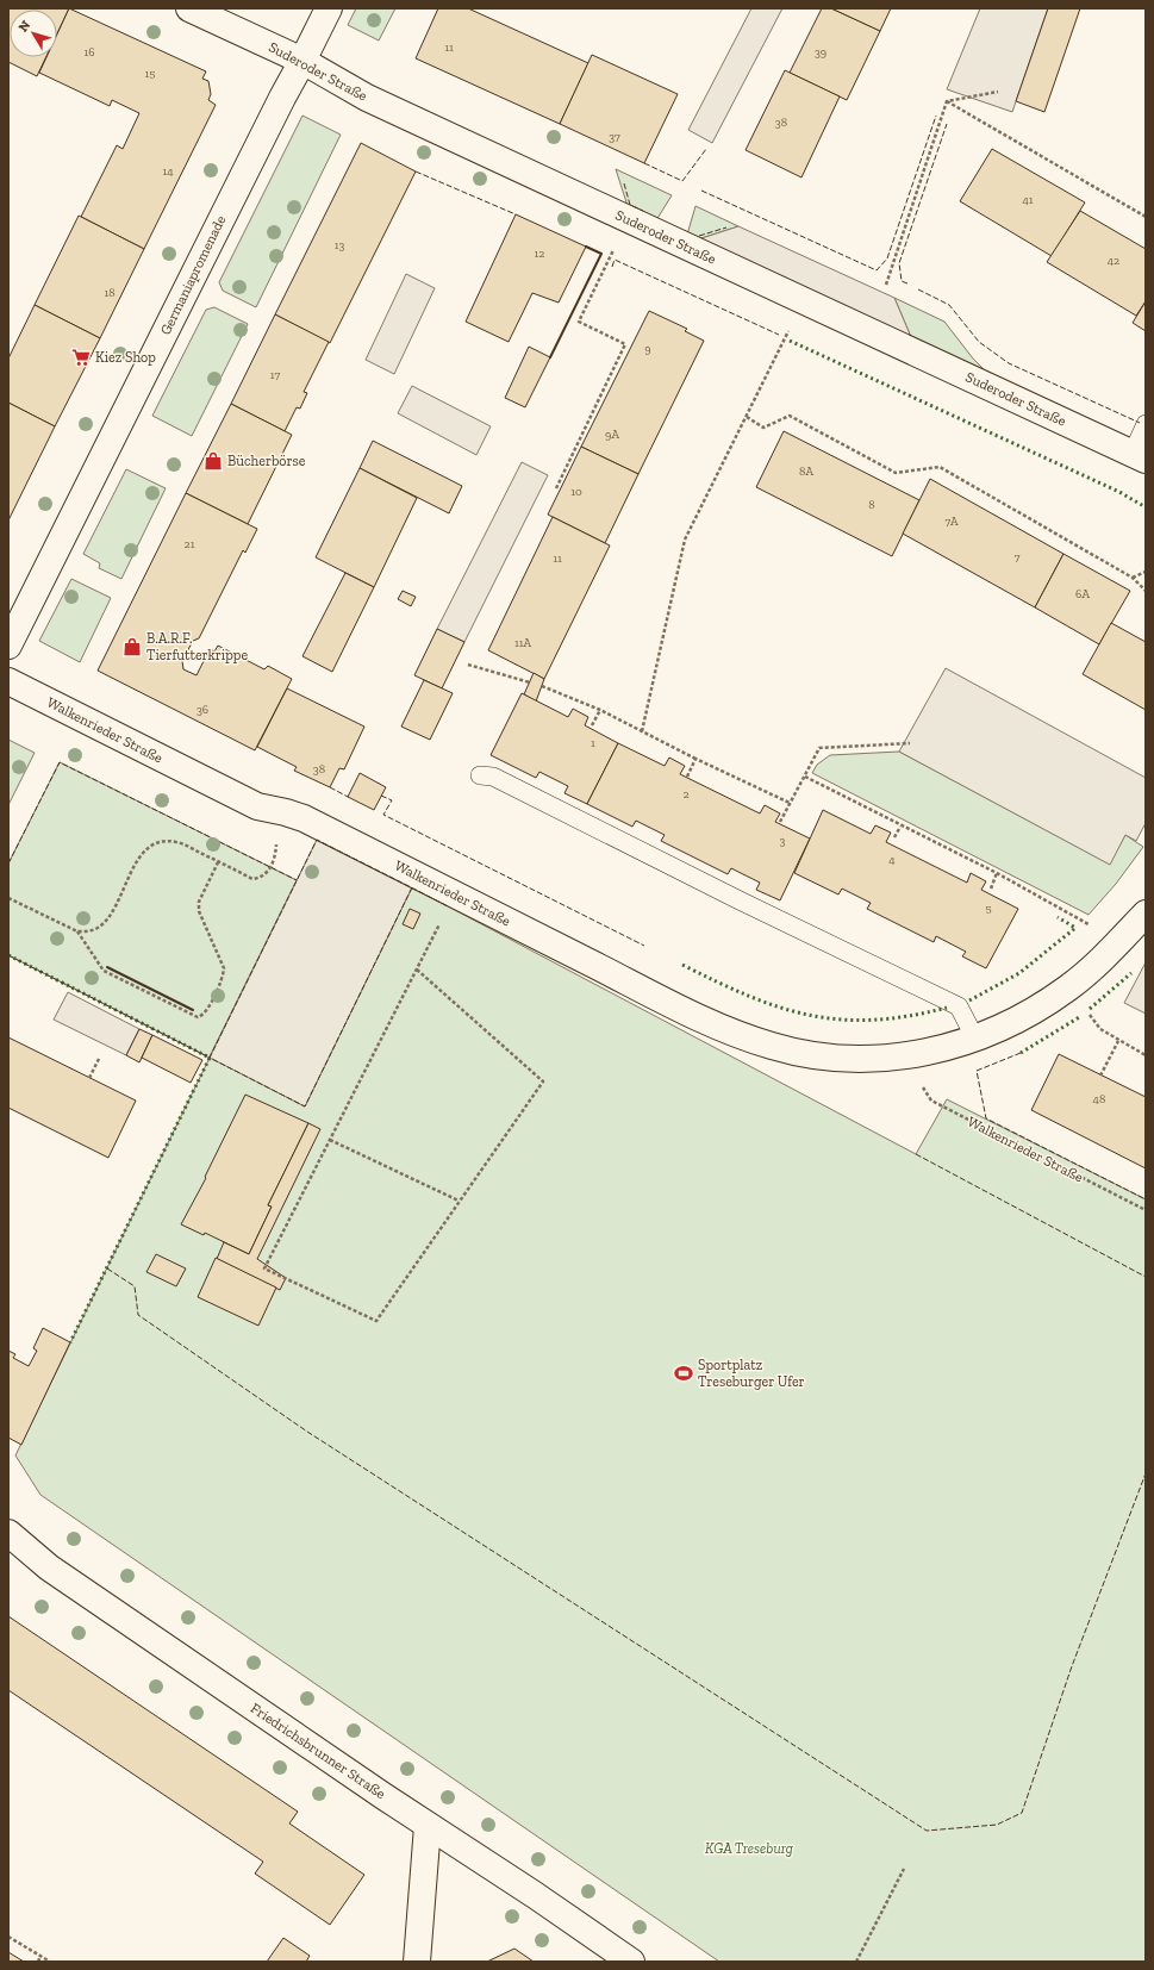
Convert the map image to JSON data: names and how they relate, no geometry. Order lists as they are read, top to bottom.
{
  "streets": {
    "street": [
      "Suderoder Straße",
      "Germaniapromenade",
      "Walkenrieder Straße",
      "Friedrichsbrunner Straße"
    ]
  },
  "crossings": [
    ["Suderoder Straße", "Germaniapromenade"]
  ],
  "parks": ["KGA Treseburg"],
  "places": {
    "supermarket": ["Kiez Shop"],
    "shop": ["Bücherbörse", "B.A.R.F. Tierfutterkrippe"],
    "sports": ["Sportplatz Treseburger Ufer"]
  },
  "house_numbers": [
    "11",
    "16",
    "39",
    "15",
    "38",
    "37",
    "14",
    "41",
    "13",
    "12",
    "42",
    "18",
    "9",
    "17",
    "9A",
    "8A",
    "10",
    "8",
    "7A",
    "21",
    "7",
    "11",
    "6A",
    "11A",
    "36",
    "1",
    "38",
    "2",
    "3",
    "4",
    "5",
    "48"
  ],
  "north": "top left"
}
